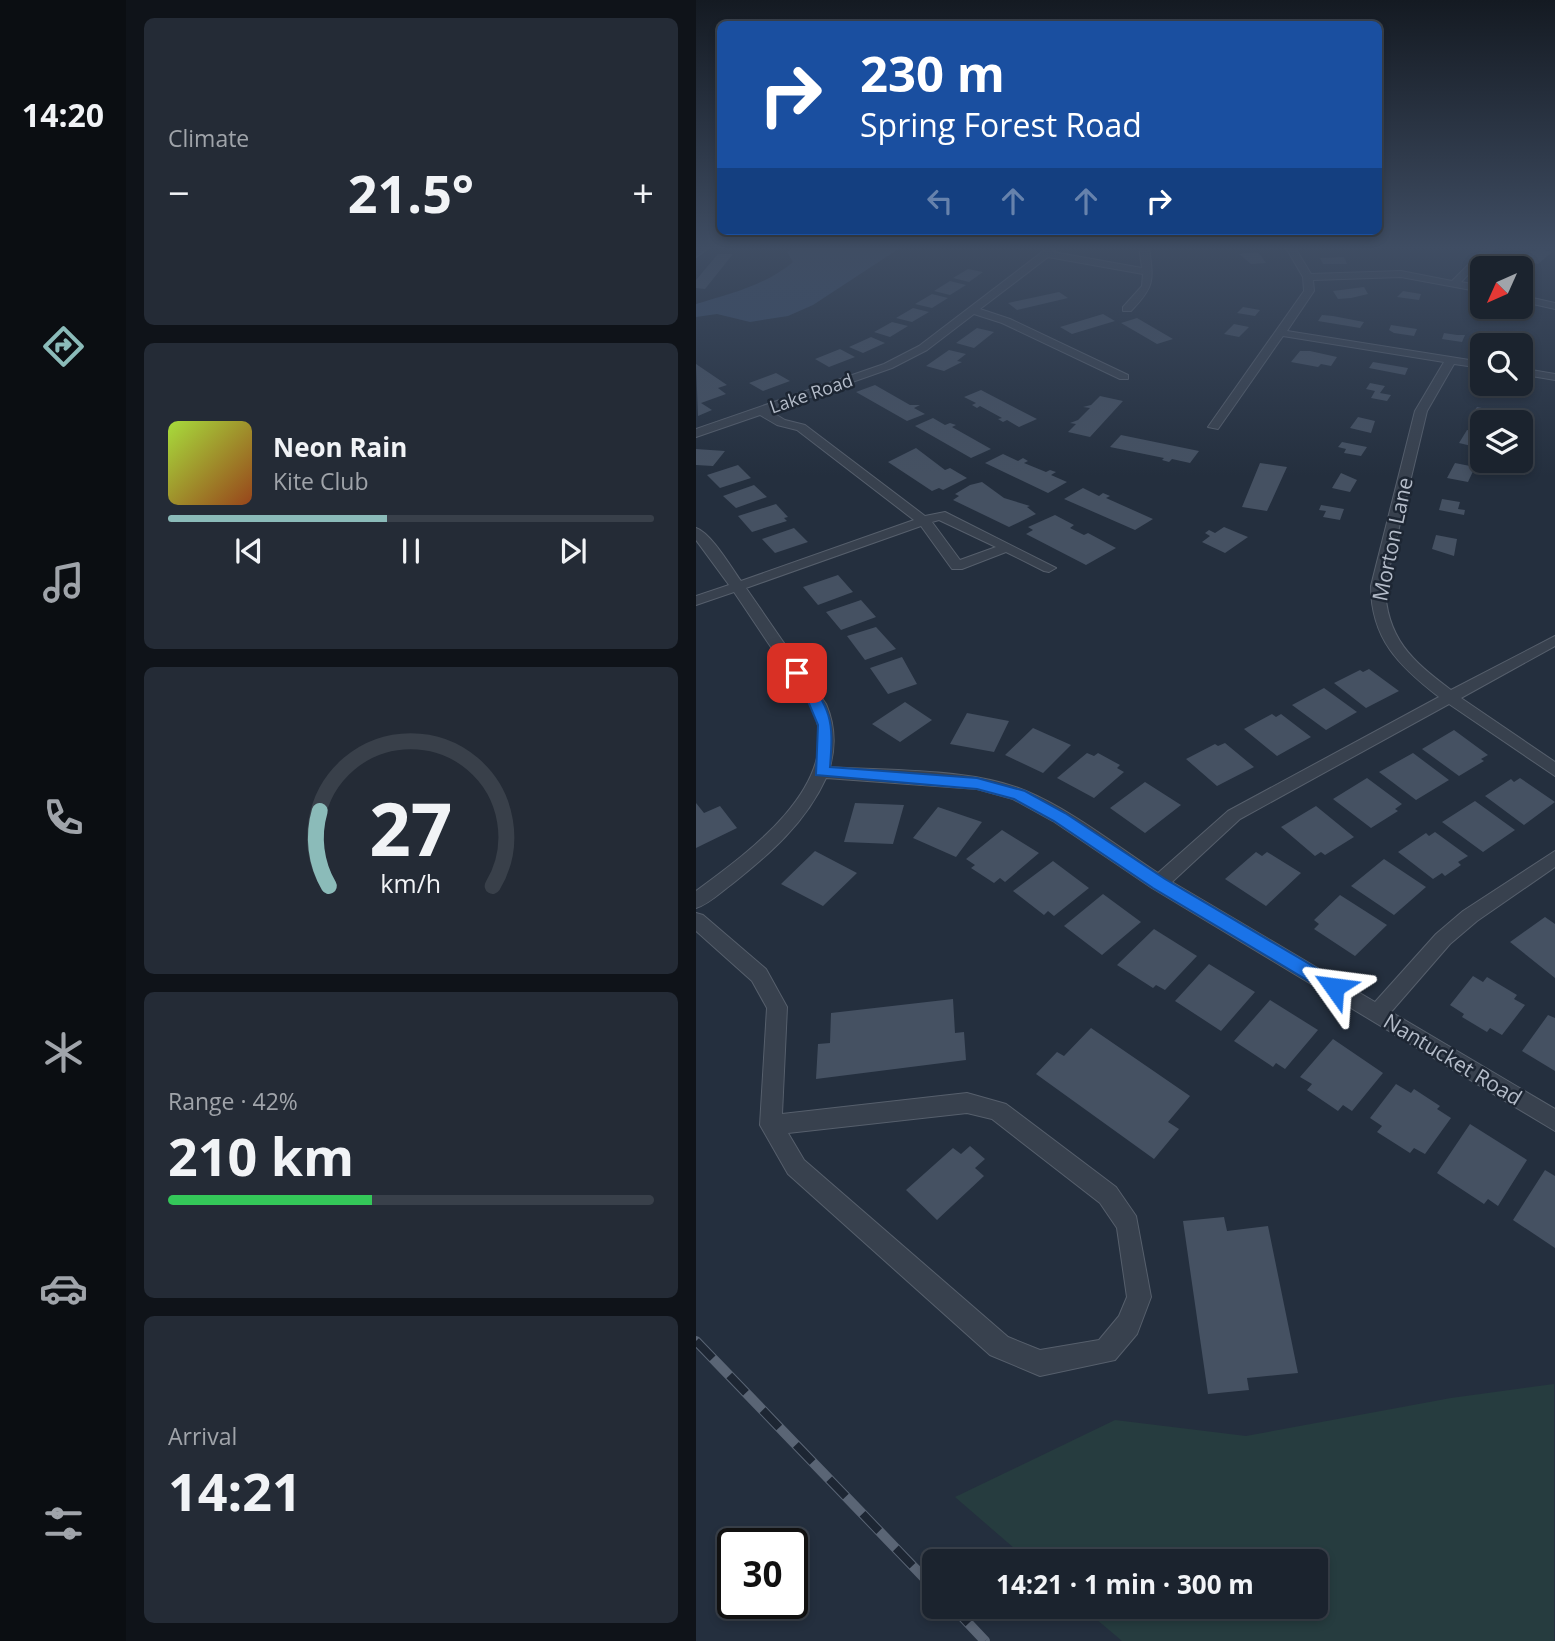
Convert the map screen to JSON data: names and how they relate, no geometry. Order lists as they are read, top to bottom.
{
  "streets": {
    "street": ["Lake Road", "Morton Lane", "Nantucket Road"]
  },
  "north": "bottom left",
  "page": {
    "tabs": "14:20",
    "tile": [
      "Climate",
      ["Range · 42%", "210 km"],
      ["Arrival", "14:21"]
    ],
    "turn": ["230 m", "Spring Forest Road"],
    "heat": ["−", "21.5°", "+"],
    "song": ["Neon Rain", "Kite Club"],
    "limit": "30",
    "trip": "14:21 · 1 min · 300 m",
    "gauge": ["27", "km/h"]
  }
}
